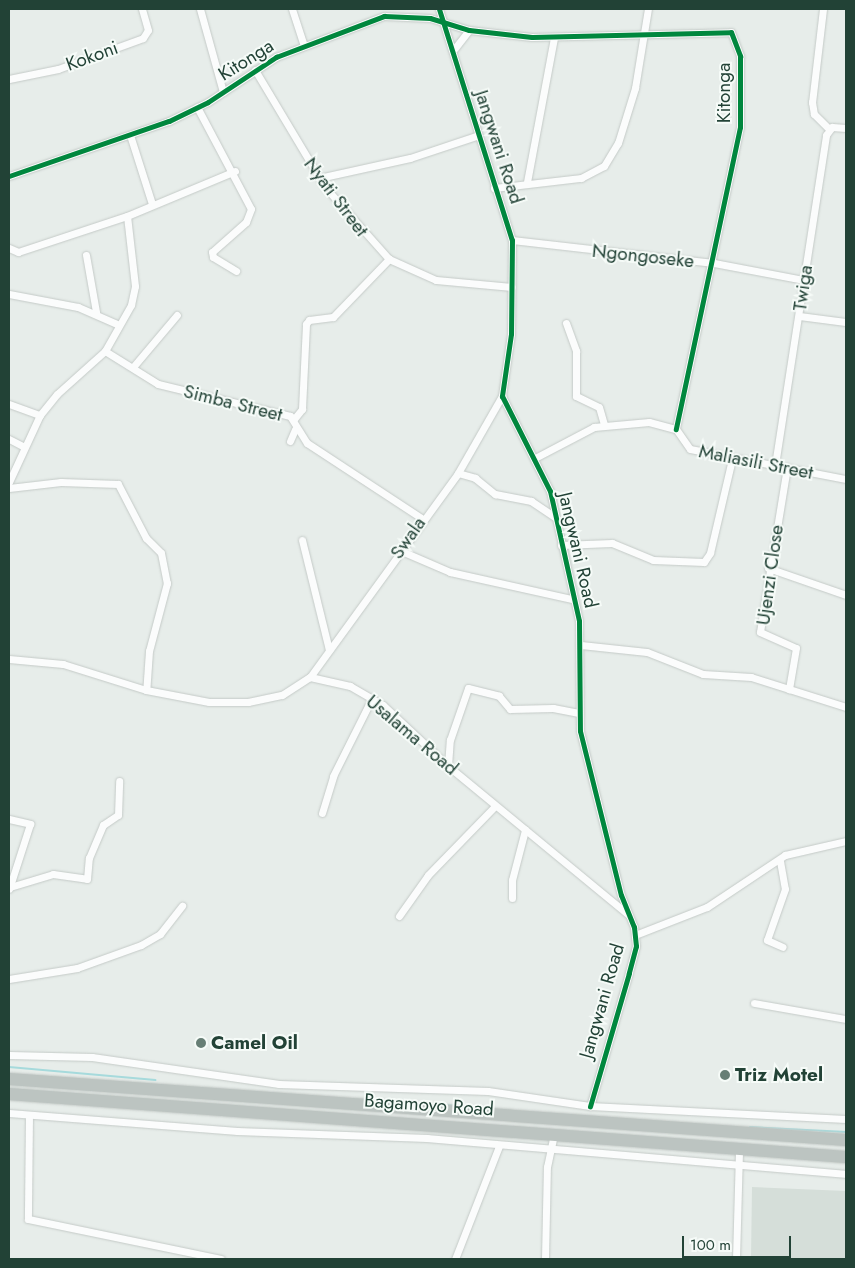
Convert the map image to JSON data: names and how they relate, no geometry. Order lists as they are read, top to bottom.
{
  "streets": {
    "highway": ["Bagamoyo Road"],
    "street": [
      "Kokoni",
      "Kitonga",
      "Jangwani Road",
      "Nyati Street",
      "Ngongoseke",
      "Twiga",
      "Simba Street",
      "Maliasili Street",
      "Swala",
      "Ujenzi Close",
      "Usalama Road"
    ]
  },
  "crossings": [
    ["Kitonga", "Jangwani Road"],
    ["Kitonga", "Nyati Street"],
    ["Kitonga", "Ngongoseke"],
    ["Kitonga", "Maliasili Street"],
    ["Jangwani Road", "Nyati Street"],
    ["Jangwani Road", "Ngongoseke"],
    ["Jangwani Road", "Maliasili Street"],
    ["Jangwani Road", "Swala"],
    ["Jangwani Road", "Usalama Road"],
    ["Ngongoseke", "Twiga"],
    ["Twiga", "Maliasili Street"],
    ["Simba Street", "Swala"],
    ["Maliasili Street", "Ujenzi Close"],
    ["Swala", "Usalama Road"]
  ],
  "places": ["Camel Oil", "Triz Motel"],
  "scale_bar": "100 m"
}
